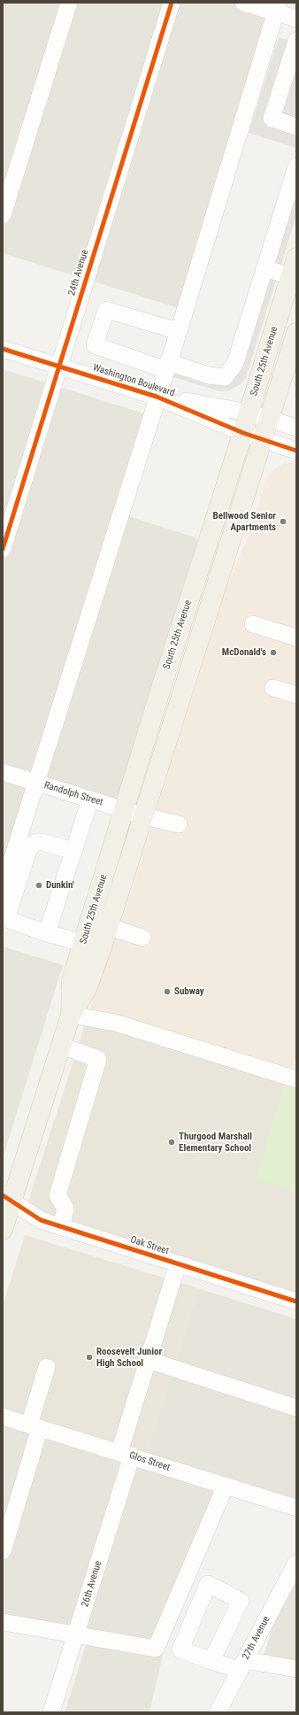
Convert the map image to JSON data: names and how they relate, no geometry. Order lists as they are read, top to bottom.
{
  "streets": {
    "main road": ["South 25th Avenue"],
    "street": [
      "24th Avenue",
      "Washington Boulevard",
      "Randolph Street",
      "Oak Street",
      "Glos Street",
      "26th Avenue",
      "27th Avenue"
    ]
  },
  "crossings": [
    ["24th Avenue", "Washington Boulevard"],
    ["South 25th Avenue", "Washington Boulevard"],
    ["South 25th Avenue", "Randolph Street"],
    ["South 25th Avenue", "Oak Street"],
    ["Oak Street", "26th Avenue"],
    ["Glos Street", "26th Avenue"]
  ],
  "places": [
    "Bellwood Senior Apartments",
    "McDonald's",
    "Dunkin'",
    "Subway",
    "Thurgood Marshall Elementary School",
    "Roosevelt Junior High School"
  ]
}
